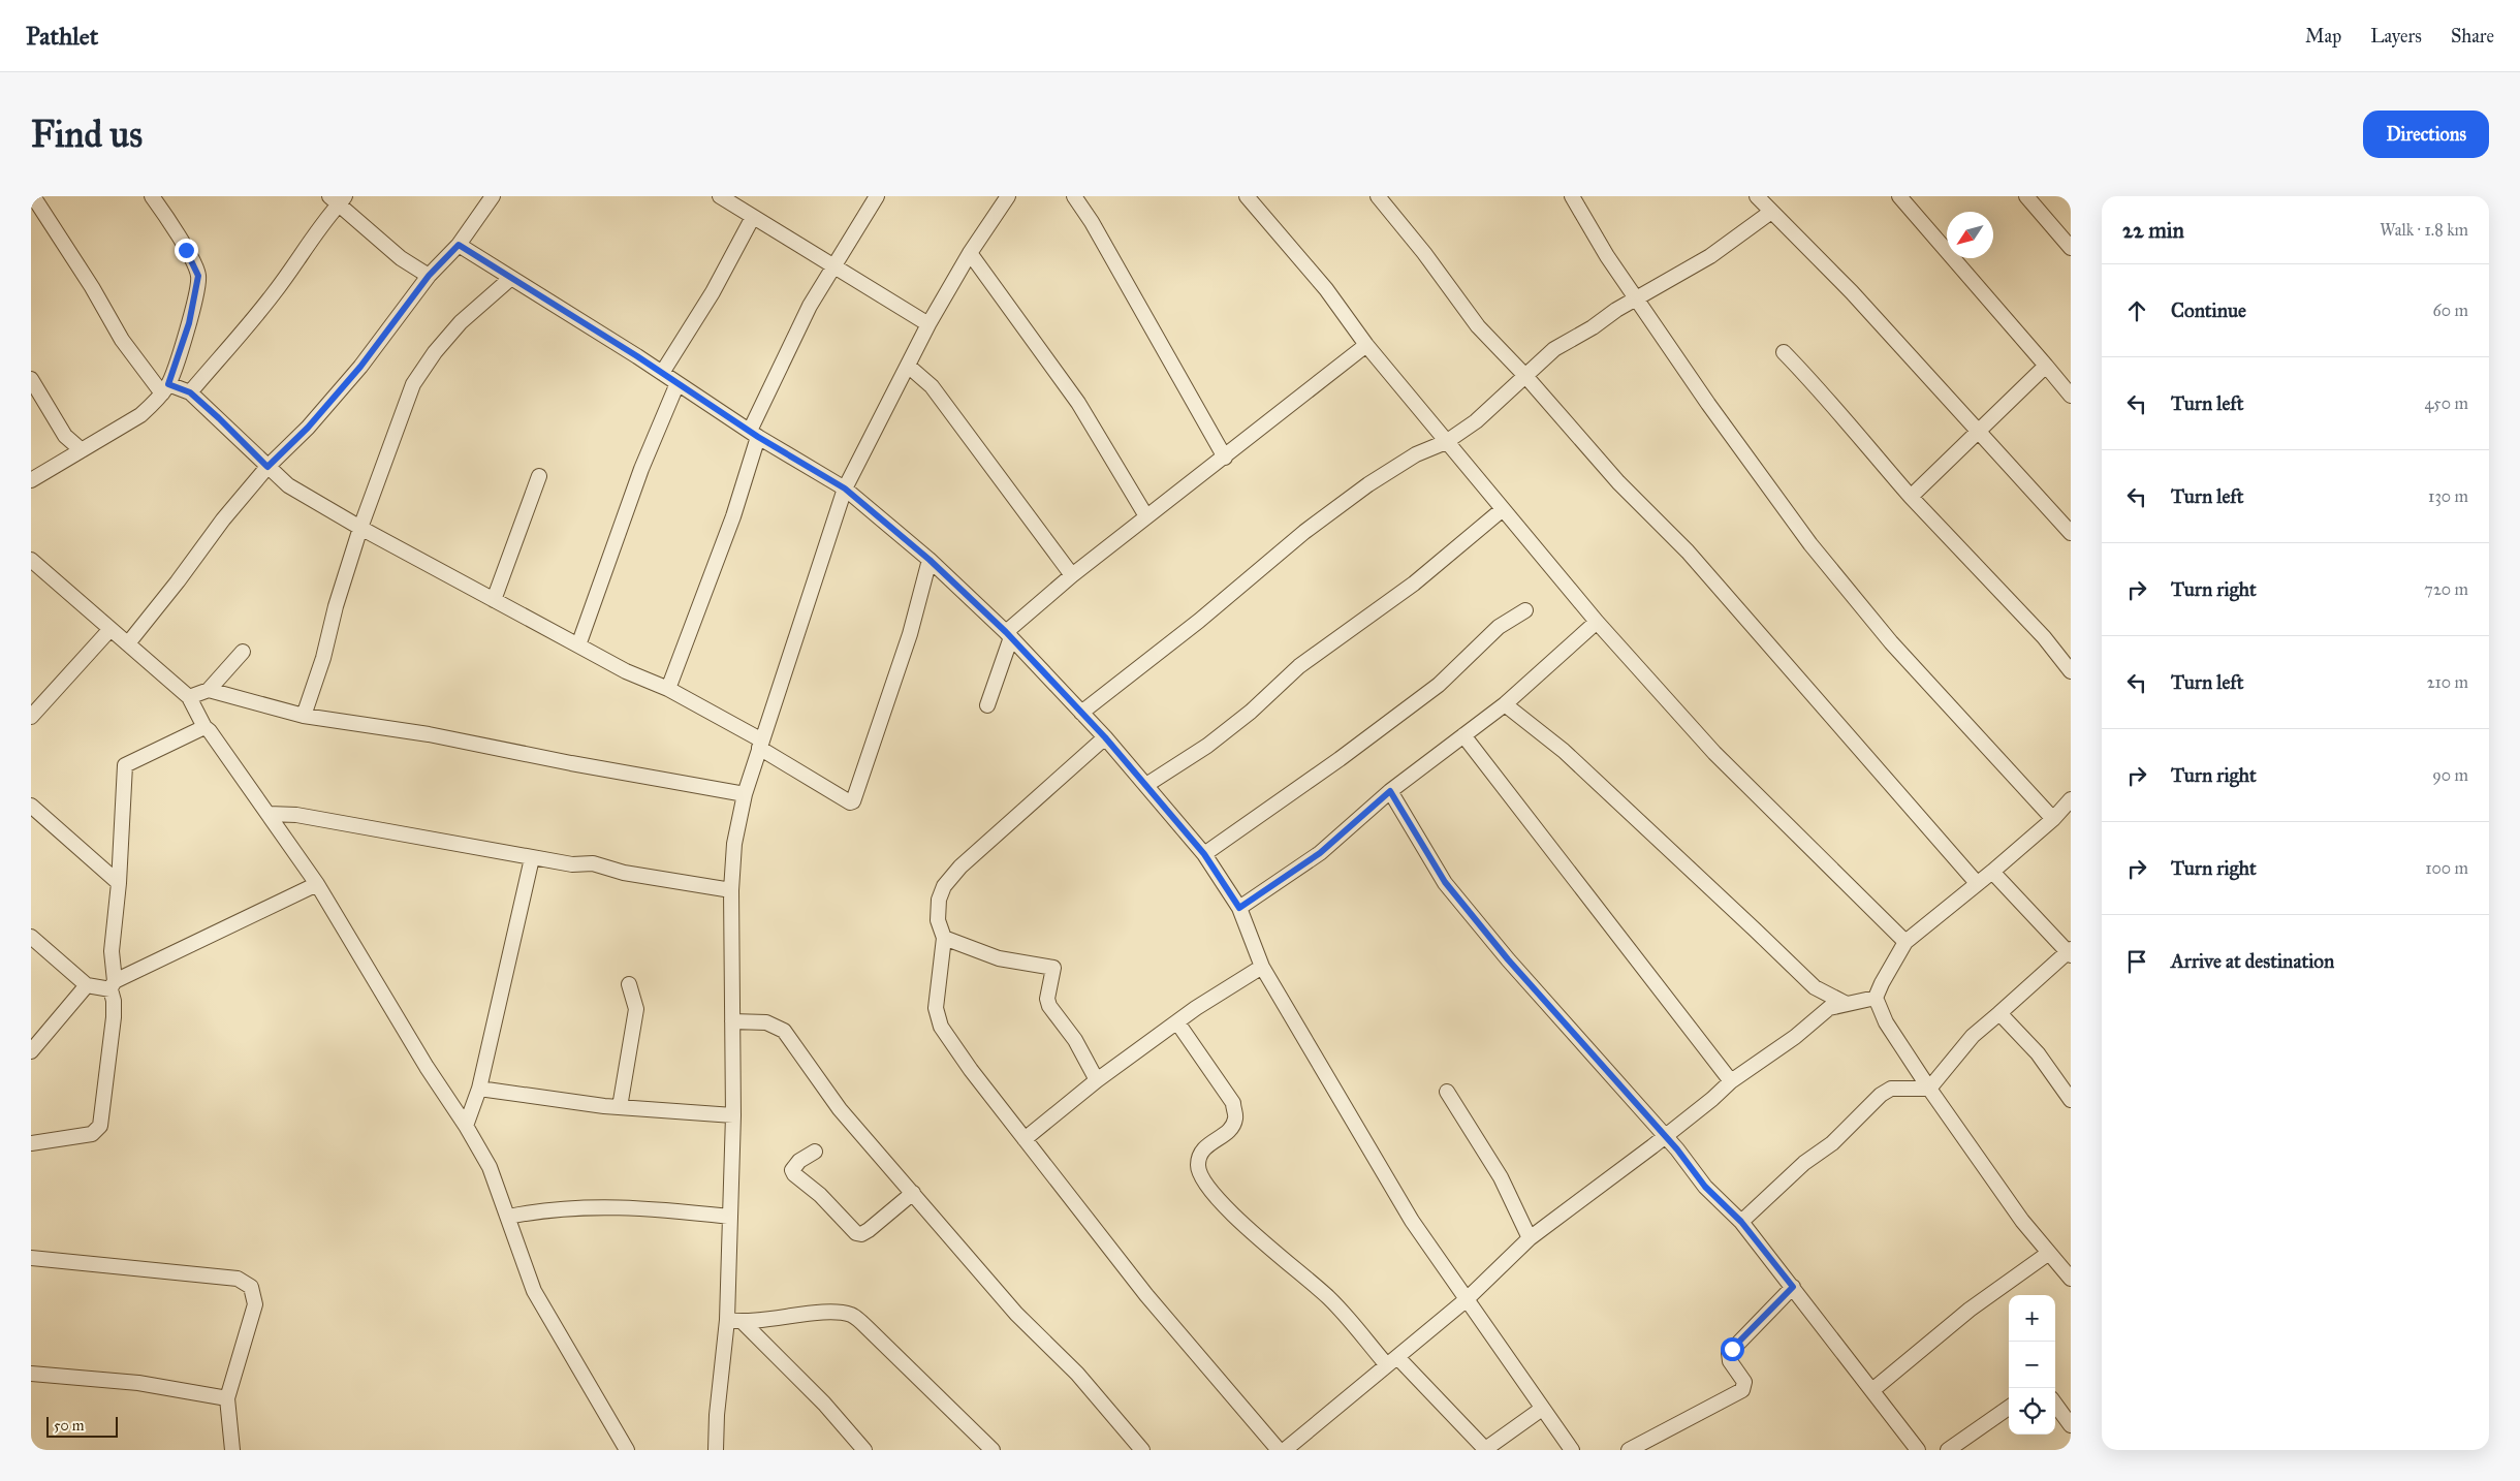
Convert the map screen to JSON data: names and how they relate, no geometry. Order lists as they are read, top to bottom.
{
  "scale_bar": "50 m",
  "north": "bottom left",
  "page": {
    "header": "Pathlet",
    "nav": ["Map", "Layers", "Share"],
    "buttons": "Directions",
    "title": "Find us",
    "heading": ["22 min", "Walk · 1.8 km"],
    "list": [
      ["Continue", "60 m"],
      ["Turn left", "450 m"],
      ["Turn left", "130 m"],
      ["Turn right", "720 m"],
      ["Turn left", "210 m"],
      ["Turn right", "90 m"],
      ["Turn right", "100 m"],
      "Arrive at destination"
    ],
    "map_buttons": ["+", "−"],
    "scale": "50 m"
  }
}
